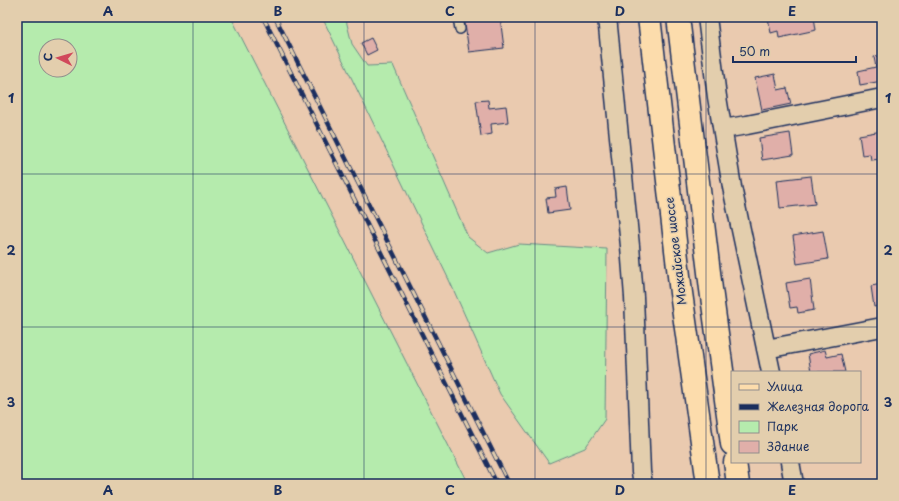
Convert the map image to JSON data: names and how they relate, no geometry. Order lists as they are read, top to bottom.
{
  "streets": {
    "main road": ["Можайское шоссе"]
  },
  "legend": [
    "Улица",
    "Железная дорога",
    "Парк",
    "Здание"
  ],
  "scale_bar": "50 m",
  "north": "left",
  "grid": {
    "columns": [
      "A",
      "B",
      "C",
      "D",
      "E"
    ],
    "rows": ["1", "2", "3"]
  }
}
